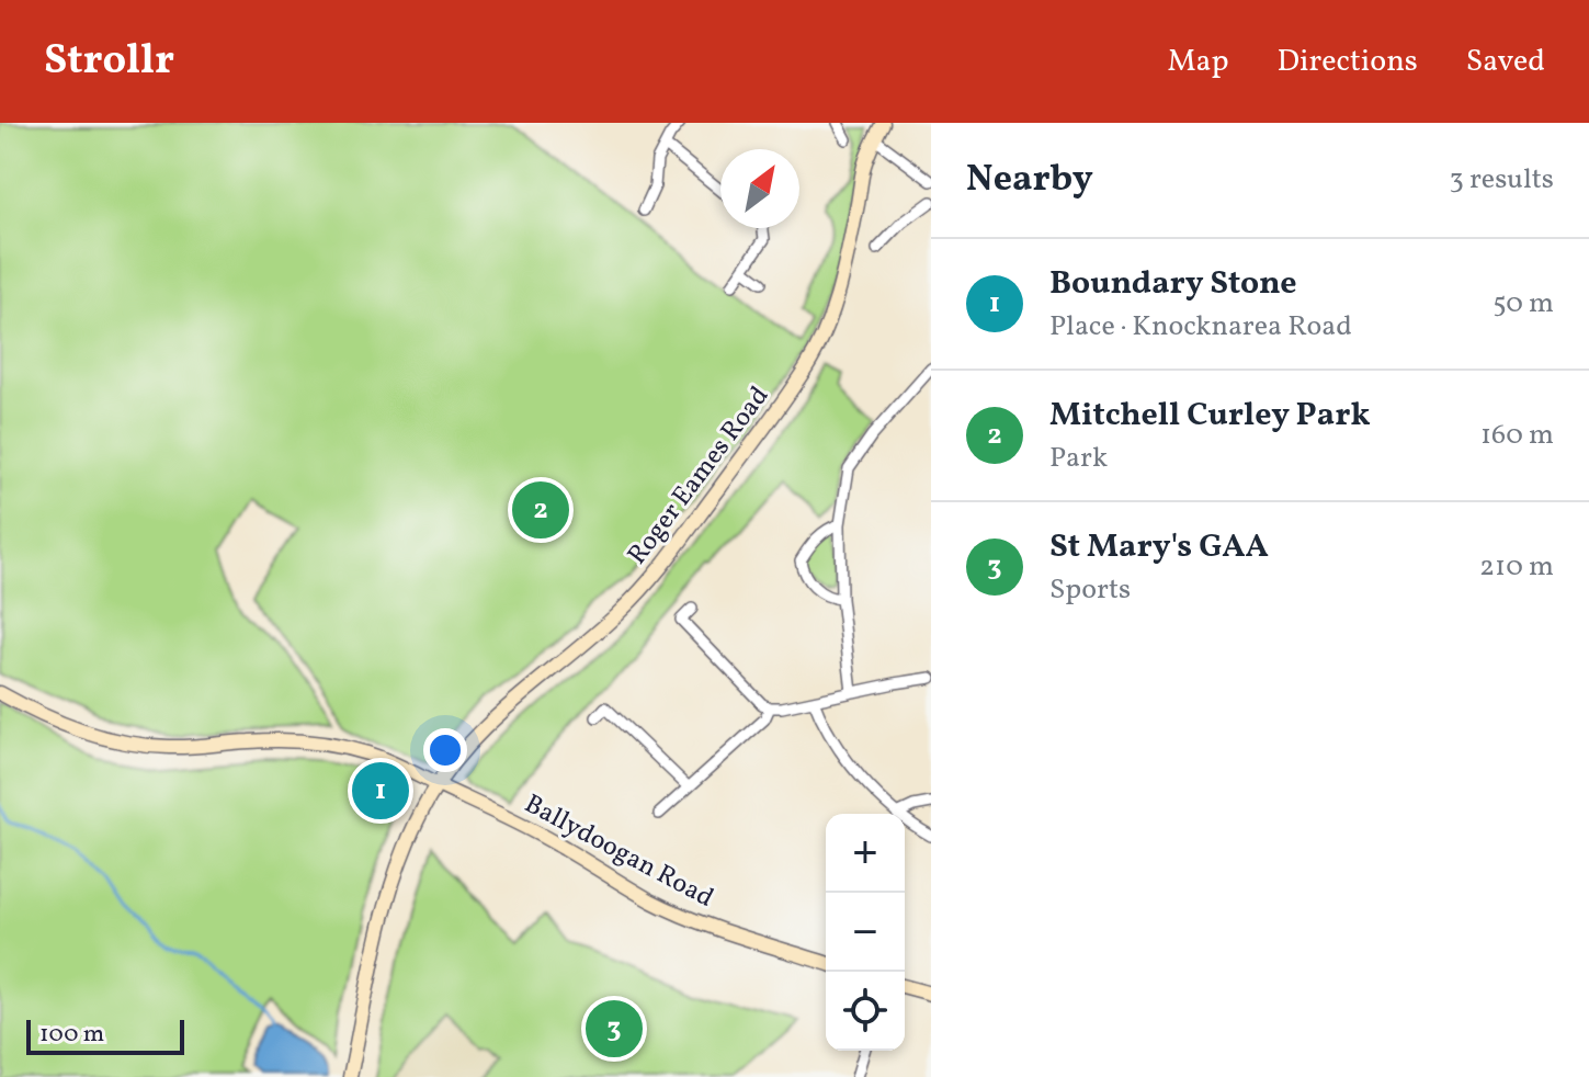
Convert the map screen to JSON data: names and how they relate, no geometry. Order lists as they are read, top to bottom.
{
  "streets": {
    "main road": ["Roger Eames Road", "Ballydoogan Road"]
  },
  "crossings": [
    ["Roger Eames Road", "Ballydoogan Road"]
  ],
  "scale_bar": "100 m",
  "north": "top right",
  "page": {
    "header": "Strollr",
    "nav": ["Map", "Directions", "Saved"],
    "heading": ["Nearby", "3 results"],
    "list": [
      {
        "mark": "1",
        "name": "Boundary Stone",
        "note": "Place · Knocknarea Road",
        "value": "50 m"
      },
      {
        "mark": "2",
        "name": "Mitchell Curley Park",
        "note": "Park",
        "value": "160 m"
      },
      {
        "mark": "3",
        "name": "St Mary's GAA",
        "note": "Sports",
        "value": "210 m"
      }
    ],
    "pins": ["2", "1", "3"],
    "map_buttons": ["+", "−"],
    "scale": "100 m"
  }
}
